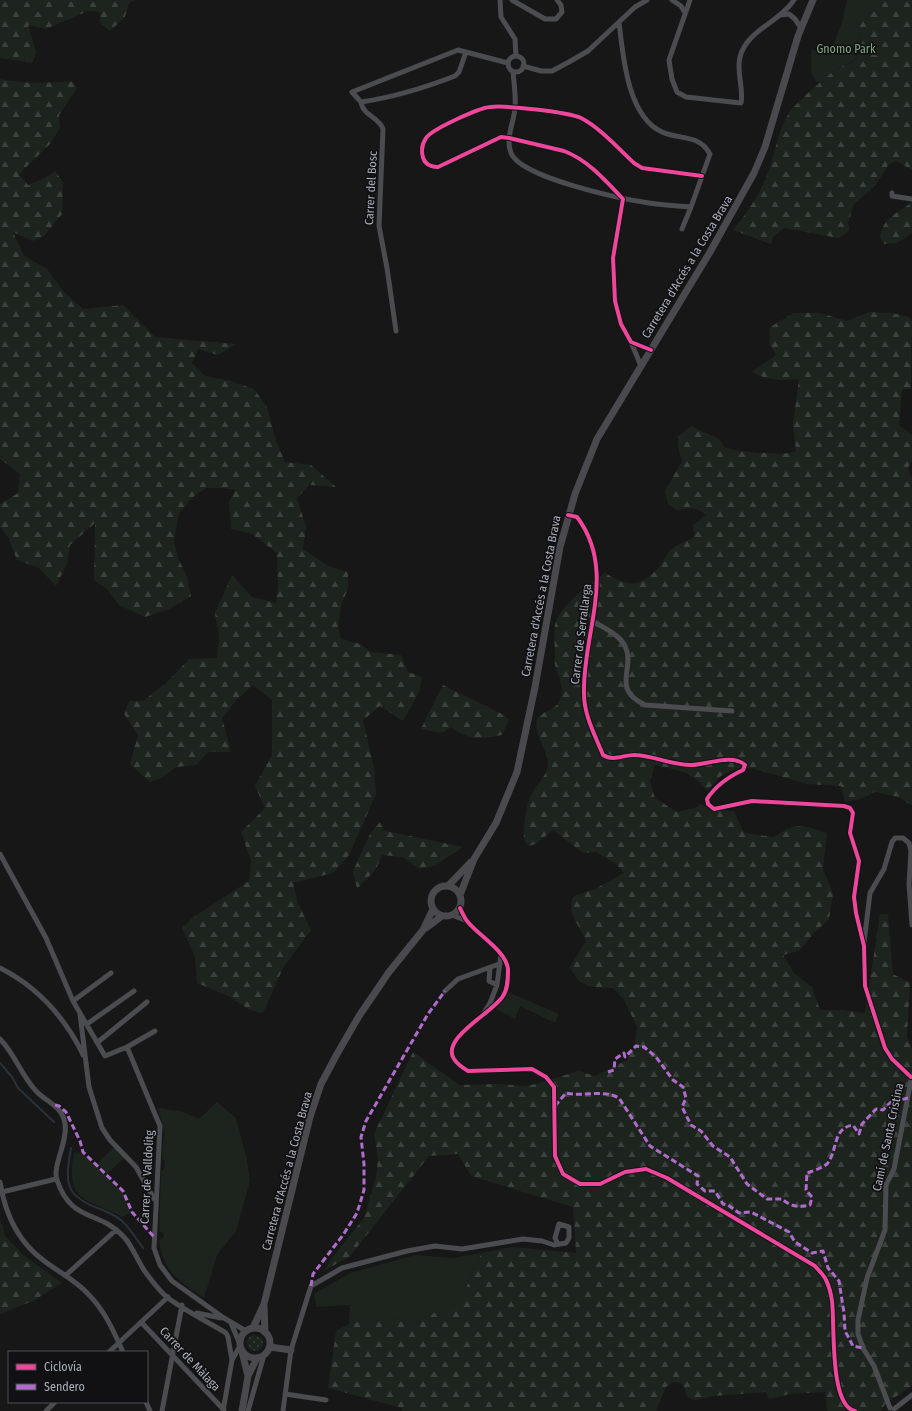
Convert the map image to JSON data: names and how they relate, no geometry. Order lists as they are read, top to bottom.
{
  "streets": {
    "main road": ["Carretera d'Accés a la Costa Brava"],
    "street": [
      "Carrer del Bosc",
      "Carrer de Serrallarga",
      "Camí de Santa Cristina",
      "Carrer de Valldolitg",
      "Carrer de Màlaga"
    ]
  },
  "crossings": [
    ["Carretera d'Accés a la Costa Brava", "Carrer de Serrallarga"],
    ["Carretera d'Accés a la Costa Brava", "Carrer de Valldolitg"],
    ["Carrer de Serrallarga", "Camí de Santa Cristina"]
  ],
  "parks": ["Gnomo Park"],
  "legend": ["Ciclovía", "Sendero"]
}
